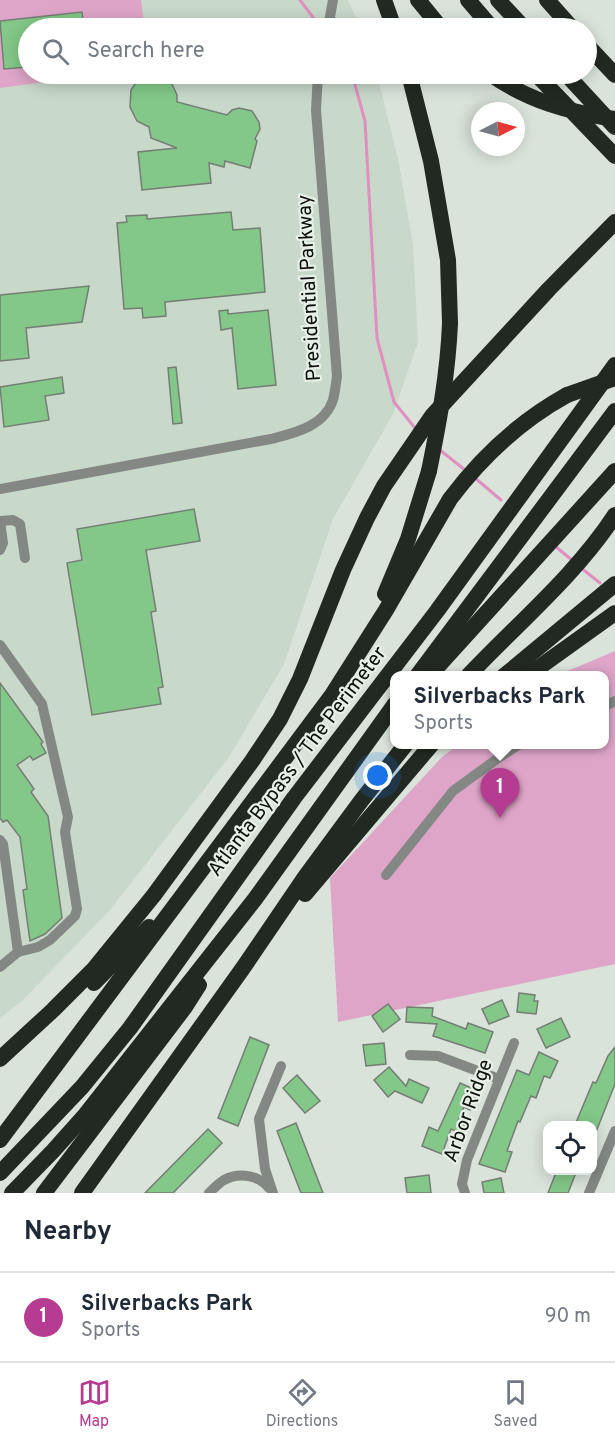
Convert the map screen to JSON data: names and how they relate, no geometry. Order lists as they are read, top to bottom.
{
  "streets": {
    "highway": ["Atlanta Bypass / The Perimeter"],
    "street": ["Presidential Parkway", "Arbor Ridge"]
  },
  "north": "right",
  "page": {
    "search": "Search here",
    "popup": ["Silverbacks Park", "Sports"],
    "pins": "1",
    "heading": "Nearby",
    "list": [
      {
        "mark": "1",
        "name": "Silverbacks Park",
        "note": "Sports",
        "value": "90 m"
      }
    ],
    "nav": ["Map", "Directions", "Saved"]
  }
}
